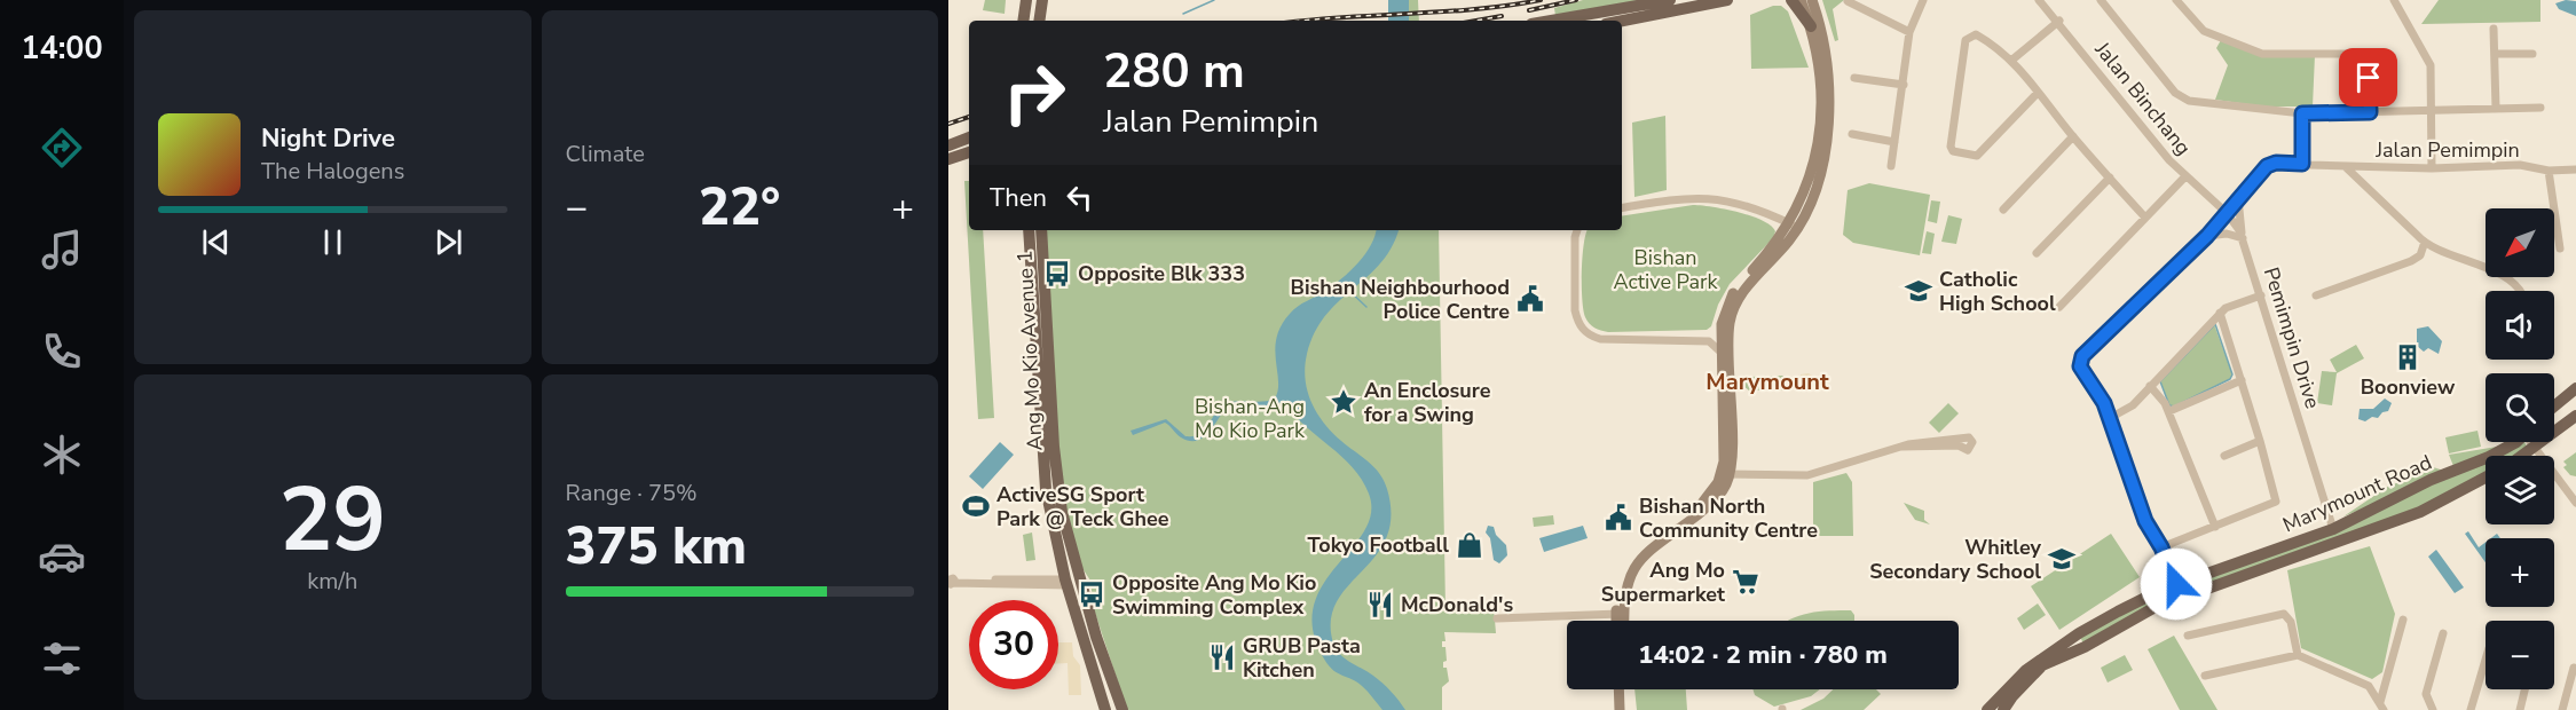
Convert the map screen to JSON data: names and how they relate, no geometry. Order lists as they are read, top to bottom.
{
  "streets": {
    "main road": ["Ang Mo Kio Avenue 1", "Marymount Road"],
    "street": ["Jalan Binchang", "Jalan Pemimpin", "Pemimpin Drive"]
  },
  "crossings": [
    ["Jalan Binchang", "Jalan Pemimpin"],
    ["Jalan Binchang", "Pemimpin Drive"],
    ["Jalan Pemimpin", "Pemimpin Drive"],
    ["Pemimpin Drive", "Marymount Road"]
  ],
  "districts": ["Marymount"],
  "parks": ["Bishan Active Park", "Bishan-Ang Mo Kio Park"],
  "places": {
    "bus stop": ["Opposite Blk 333", "Opposite Ang Mo Kio Swimming Complex"],
    "school or university": ["Catholic High School", "Whitley Secondary School"],
    "public building": ["Bishan Neighbourhood Police Centre", "Bishan North Community Centre"],
    "building": ["Boonview"],
    "place": ["An Enclosure for a Swing"],
    "sports": ["ActiveSG Sport Park @ Teck Ghee"],
    "shop": ["Tokyo Football"],
    "supermarket": ["Ang Mo Supermarket"],
    "restaurant": ["McDonald's", "GRUB Pasta Kitchen"]
  },
  "north": "bottom left",
  "page": {
    "tabs": "14:00",
    "tile": [
      "Climate",
      ["29", "km/h"],
      ["Range · 75%", "375 km"]
    ],
    "turn": ["280 m", "Jalan Pemimpin"],
    "song": ["Night Drive", "The Halogens"],
    "then": "Then",
    "heat": ["−", "22°", "+"],
    "map_buttons": ["+", "−"],
    "limit": "30",
    "trip": "14:02 · 2 min · 780 m"
  }
}
